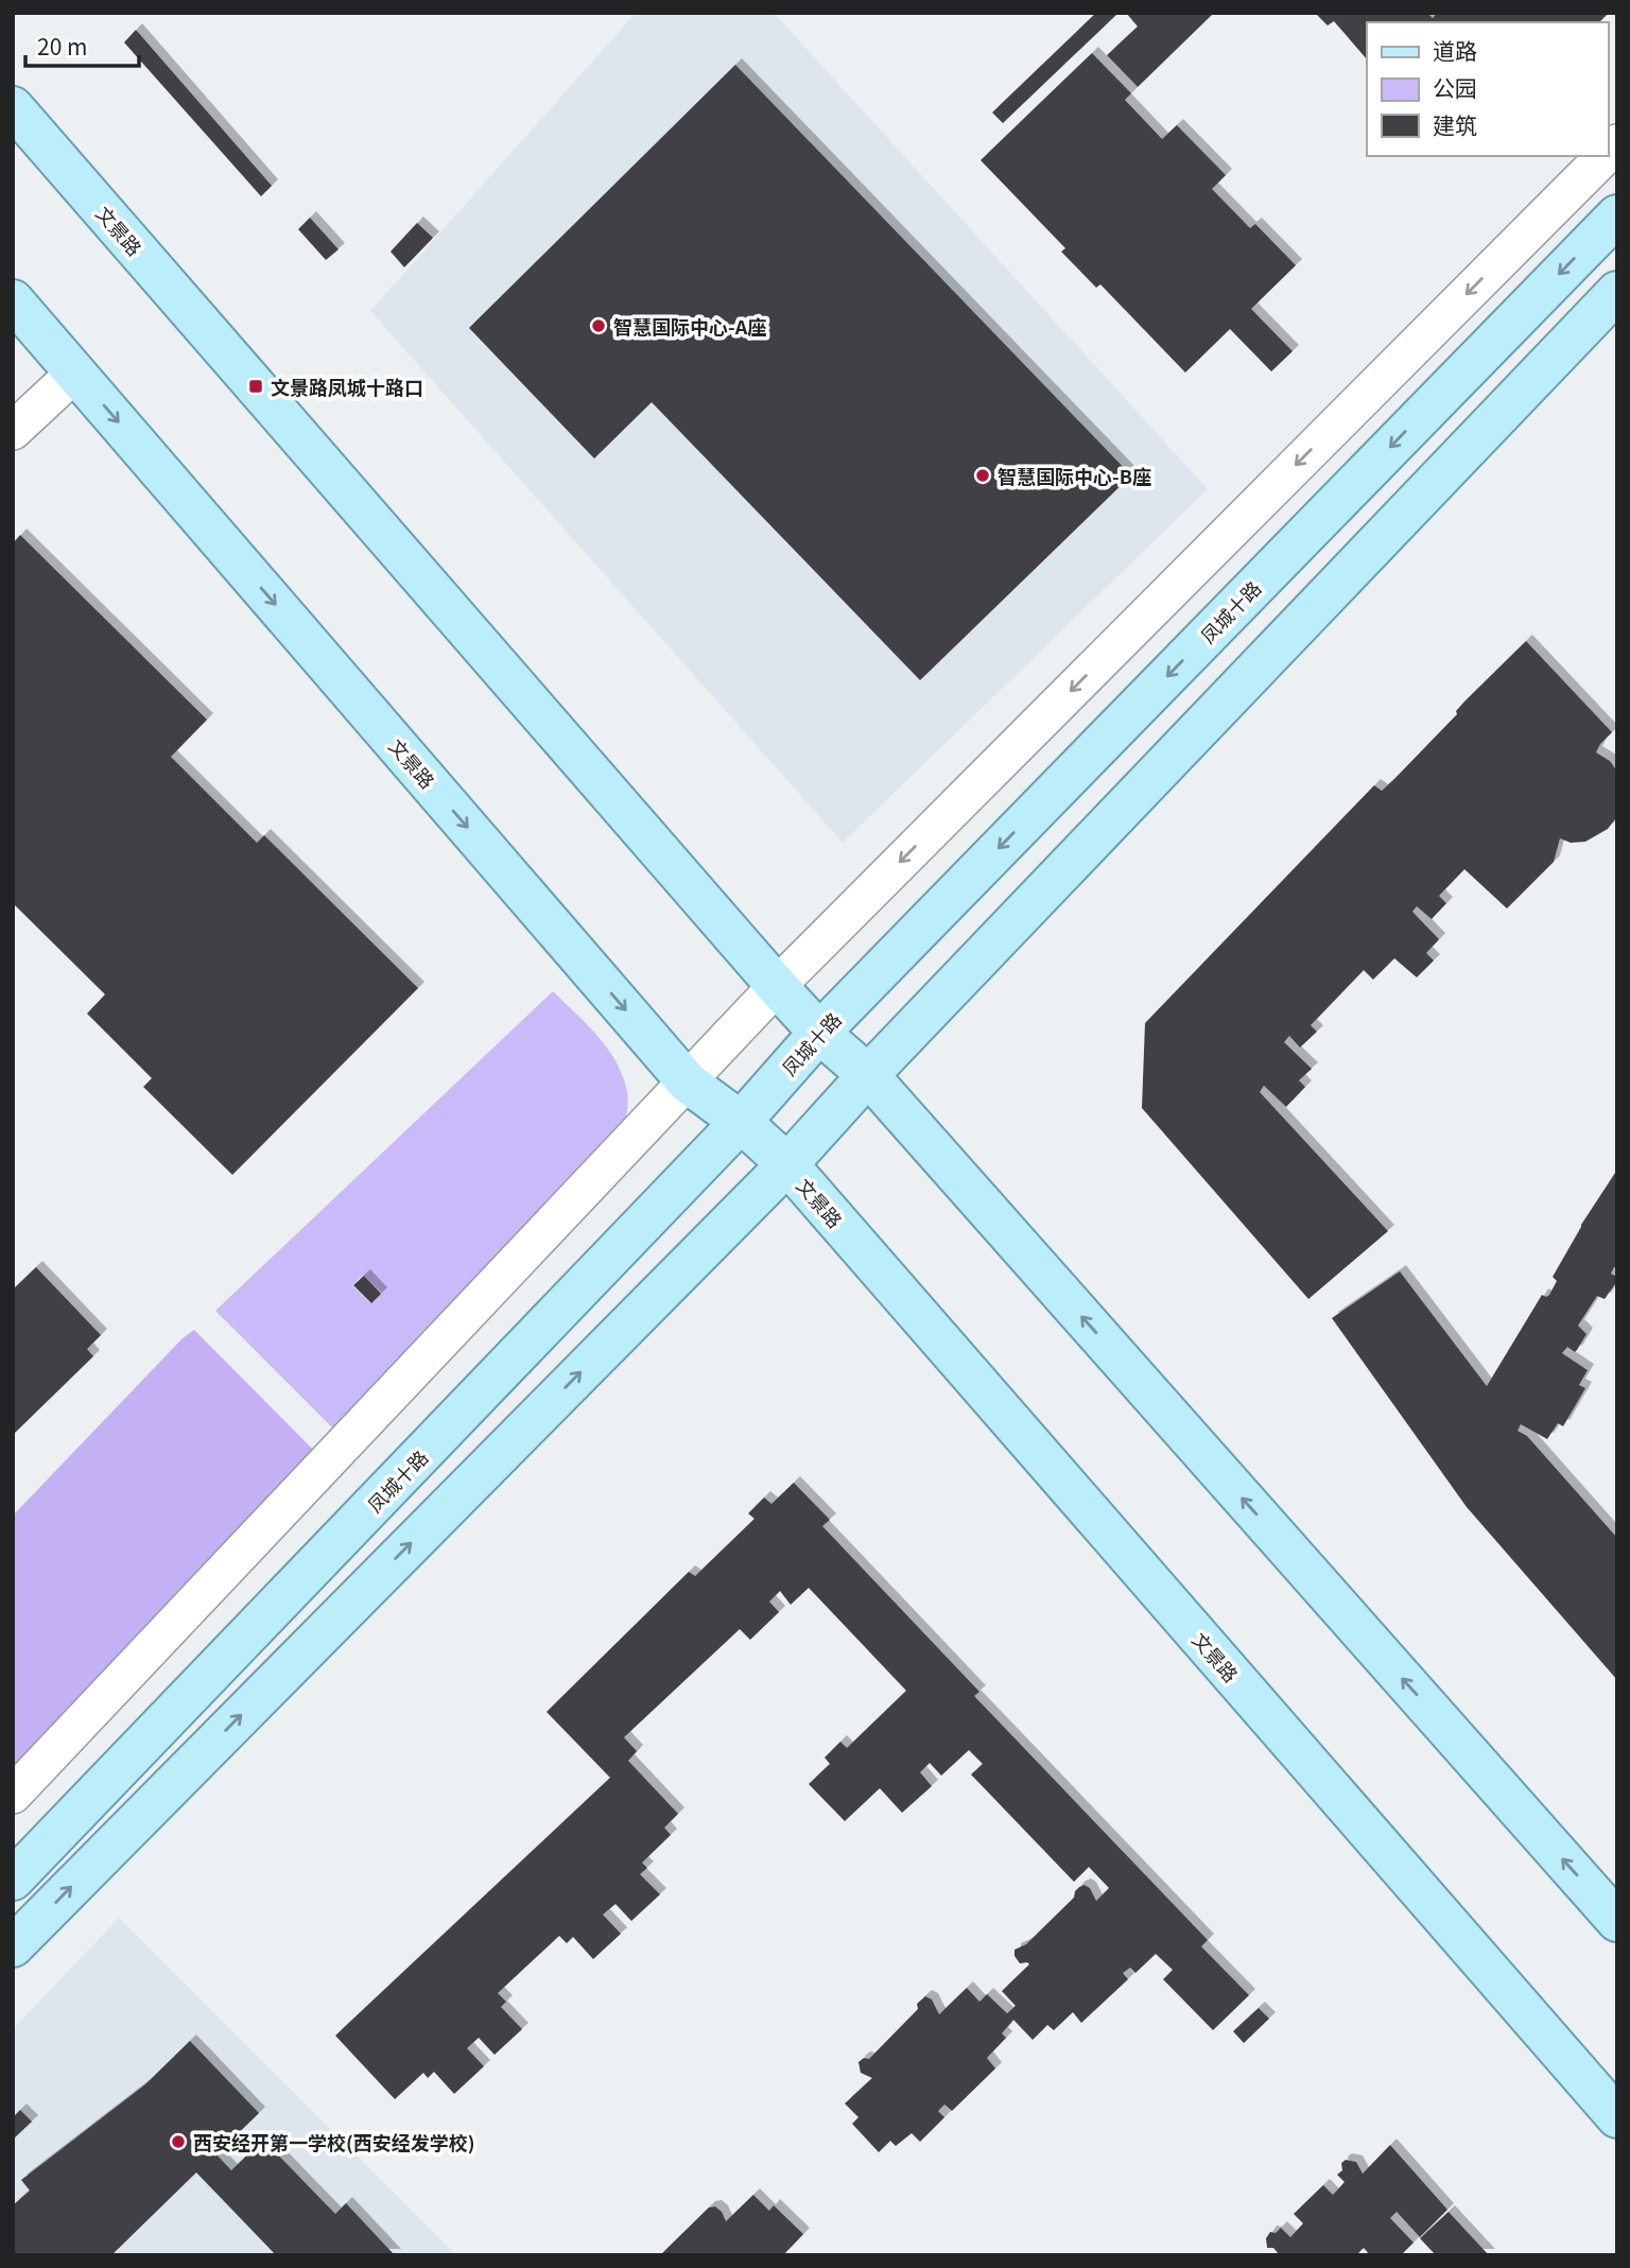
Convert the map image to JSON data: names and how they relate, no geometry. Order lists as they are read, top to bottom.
{
  "streets": {
    "main road": ["文景路", "凤城十路"]
  },
  "crossings": [
    ["文景路", "凤城十路"]
  ],
  "places": {
    "other": ["智慧国际中心-A座", "智慧国际中心-B座", "西安经开第一学校(西安经发学校)"],
    "transit": ["文景路凤城十路口"]
  },
  "legend": ["道路", "公园", "建筑"],
  "scale_bar": "20 m"
}
